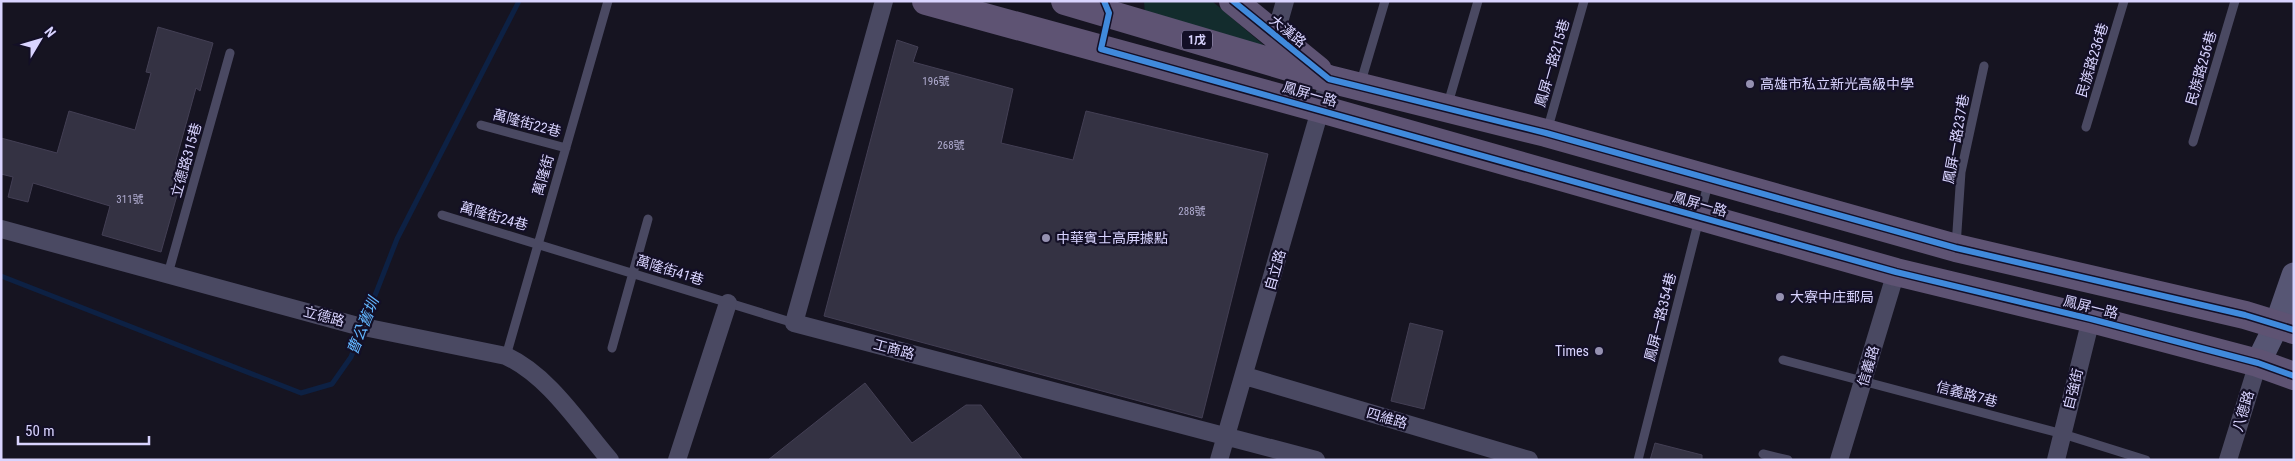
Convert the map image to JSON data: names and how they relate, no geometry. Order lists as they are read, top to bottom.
{
  "streets": {
    "main road": ["大漢路", "1戊", "鳳屏一路"],
    "street": [
      "自立路",
      "立德路",
      "工商路",
      "信義路",
      "自強街",
      "八德路",
      "四維路"
    ],
    "lane": [
      "民族路236巷",
      "鳳屏一路215巷",
      "民族路256巷",
      "萬隆街22巷",
      "鳳屏一路237巷",
      "立德路315巷",
      "萬隆街",
      "萬隆街24巷",
      "萬隆街41巷",
      "鳳屏一路354巷",
      "信義路7巷"
    ]
  },
  "crossings": [
    ["大漢路", "鳳屏一路"],
    ["大漢路", "自立路"],
    ["鳳屏一路215巷", "鳳屏一路"],
    ["鳳屏一路", "鳳屏一路237巷"],
    ["鳳屏一路", "自立路"],
    ["鳳屏一路", "鳳屏一路354巷"],
    ["鳳屏一路", "信義路"],
    ["鳳屏一路", "自強街"],
    ["鳳屏一路", "八德路"],
    ["萬隆街22巷", "萬隆街"],
    ["立德路315巷", "立德路"],
    ["萬隆街", "萬隆街24巷"],
    ["萬隆街", "萬隆街41巷"],
    ["萬隆街", "立德路"],
    ["萬隆街24巷", "萬隆街41巷"],
    ["萬隆街41巷", "工商路"],
    ["自立路", "工商路"],
    ["自立路", "四維路"],
    ["信義路", "信義路7巷"],
    ["自強街", "信義路7巷"]
  ],
  "water": ["曹公舊圳"],
  "places": [
    "高雄市私立新光高級中學",
    "中華賓士高屏據點",
    "大寮中庄郵局",
    "Times"
  ],
  "house_numbers": [
    "196號",
    "268號",
    "311號",
    "288號"
  ],
  "scale_bar": "50 m",
  "north": "top right"
}
